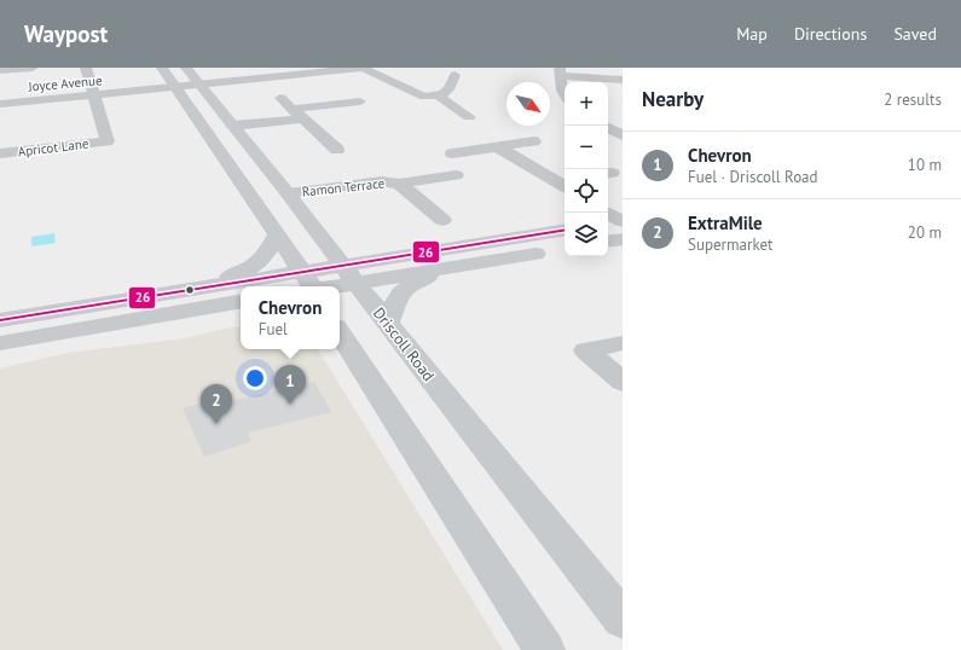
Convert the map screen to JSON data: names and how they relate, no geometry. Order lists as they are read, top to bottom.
{
  "streets": {
    "street": [
      "Joyce Avenue",
      "Apricot Lane",
      "Ramon Terrace",
      "Driscoll Road"
    ]
  },
  "crossings": [
    ["Joyce Avenue", "Apricot Lane"],
    ["Joyce Avenue", "Driscoll Road"],
    ["Ramon Terrace", "Driscoll Road"]
  ],
  "lines": ["transit line 26"],
  "north": "bottom right",
  "page": {
    "header": "Waypost",
    "nav": ["Map", "Directions", "Saved"],
    "heading": ["Nearby", "2 results"],
    "map_buttons": ["+", "−"],
    "list": [
      {
        "mark": "1",
        "name": "Chevron",
        "note": "Fuel · Driscoll Road",
        "value": "10 m"
      },
      {
        "mark": "2",
        "name": "ExtraMile",
        "note": "Supermarket",
        "value": "20 m"
      }
    ],
    "popup": ["Chevron", "Fuel"],
    "pins": ["1", "2"]
  }
}
